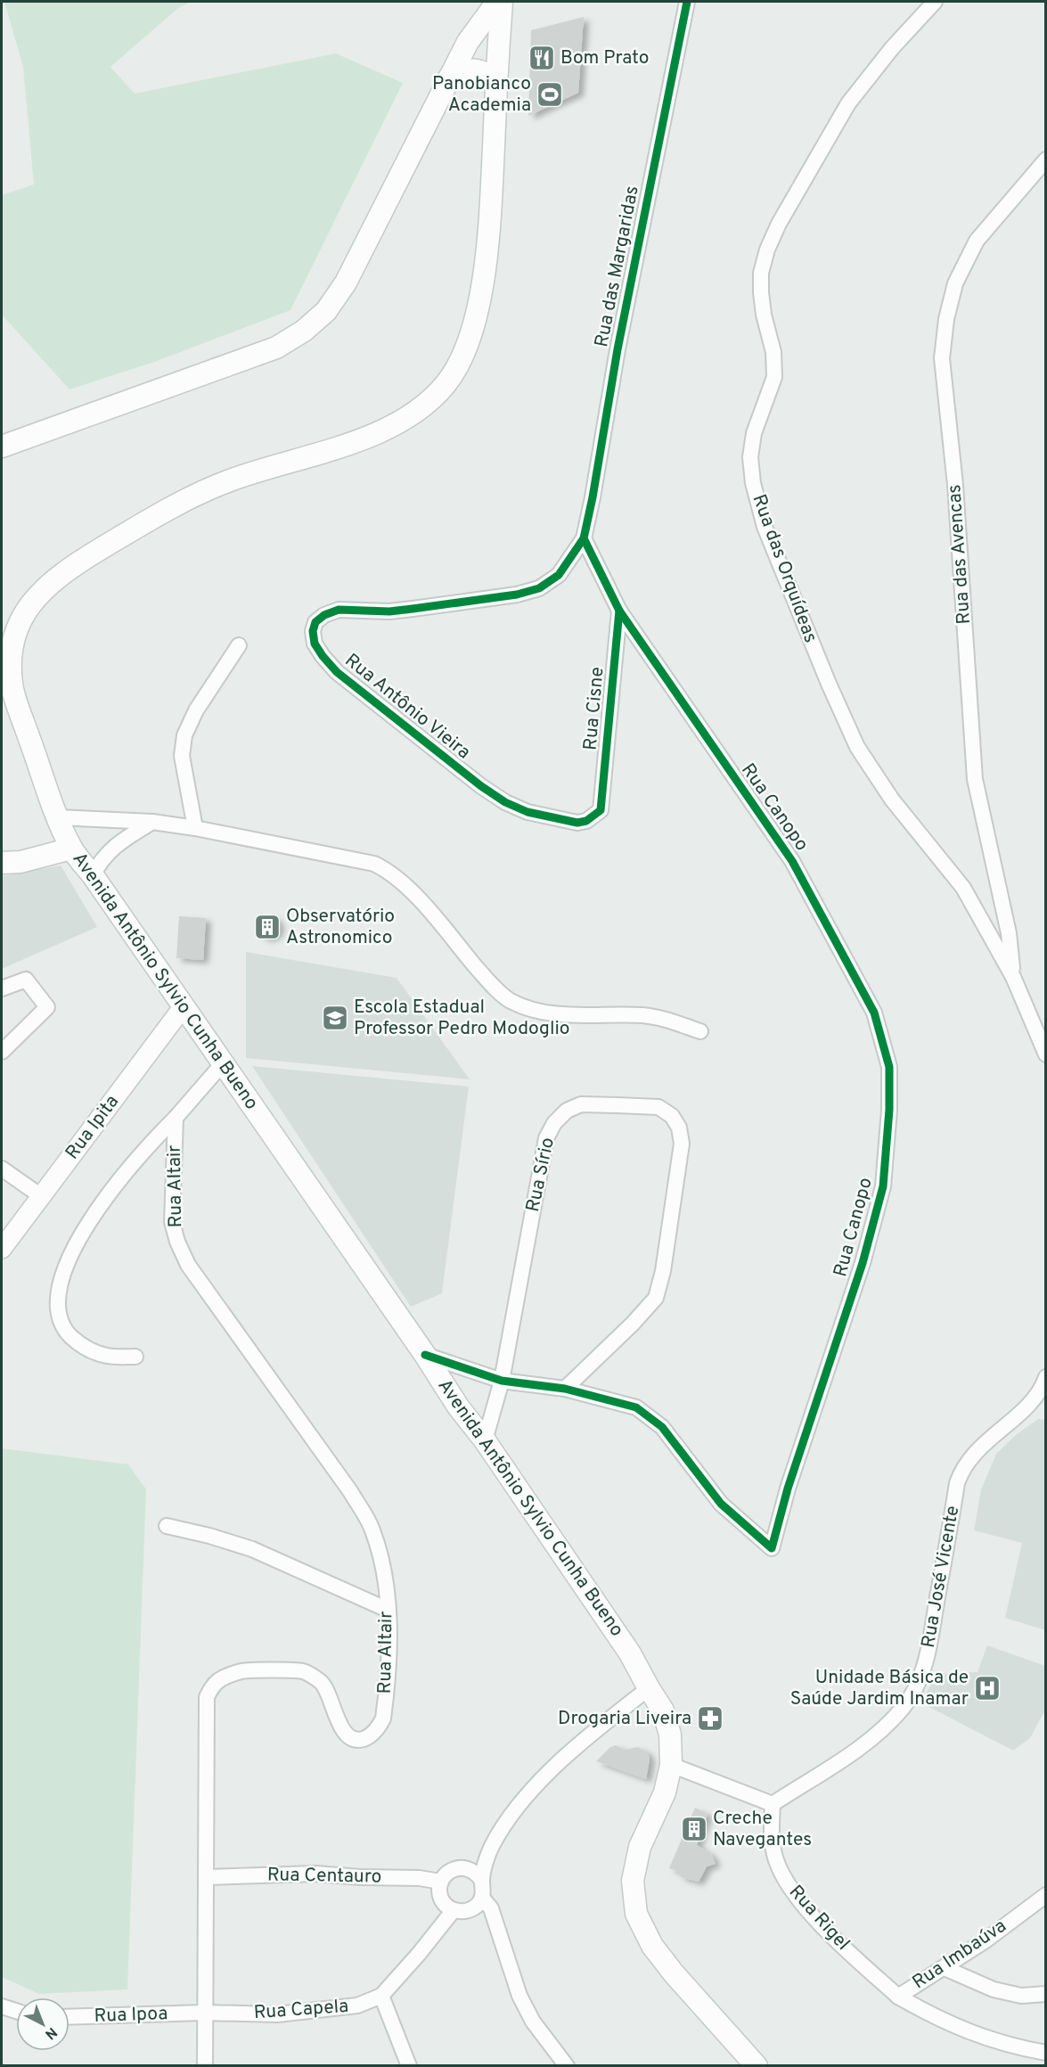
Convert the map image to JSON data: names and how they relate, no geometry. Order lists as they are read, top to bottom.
{
  "streets": {
    "main road": ["Avenida Antônio Sylvio Cunha Bueno"],
    "street": [
      "Rua das Margaridas",
      "Rua das Avencas",
      "Rua das Orquídeas",
      "Rua Antônio Vieira",
      "Rua Cisne",
      "Rua Canopo",
      "Rua Ipita",
      "Rua Sírio",
      "Rua Altair",
      "Rua José Vicente",
      "Rua Centauro",
      "Rua Rigel",
      "Rua Imbaúva",
      "Rua Capela",
      "Rua Ipoa"
    ]
  },
  "crossings": [
    ["Rua das Margaridas", "Rua Antônio Vieira"],
    ["Rua das Margaridas", "Rua Canopo"],
    ["Rua das Avencas", "Rua das Orquídeas"],
    ["Rua Antônio Vieira", "Rua Cisne"],
    ["Rua Antônio Vieira", "Rua Canopo"],
    ["Rua Cisne", "Rua Canopo"],
    ["Rua Canopo", "Avenida Antônio Sylvio Cunha Bueno"],
    ["Rua Canopo", "Rua Sírio"],
    ["Avenida Antônio Sylvio Cunha Bueno", "Rua Ipita"],
    ["Avenida Antônio Sylvio Cunha Bueno", "Rua Sírio"],
    ["Avenida Antônio Sylvio Cunha Bueno", "Rua Altair"],
    ["Rua Altair", "Rua Centauro"],
    ["Rua Altair", "Rua Capela"],
    ["Rua Altair", "Rua Ipoa"],
    ["Rua José Vicente", "Rua Rigel"],
    ["Rua Centauro", "Rua Capela"],
    ["Rua Rigel", "Rua Imbaúva"],
    ["Rua Capela", "Rua Ipoa"]
  ],
  "places": {
    "restaurant": ["Bom Prato"],
    "sports": ["Panobianco Academia"],
    "building": ["Observatório Astronomico", "Creche Navegantes"],
    "school or university": ["Escola Estadual Professor Pedro Modoglio"],
    "hospital": ["Unidade Básica de Saúde Jardim Inamar"],
    "pharmacy": ["Drogaria Liveira"]
  },
  "north": "bottom right"
}
